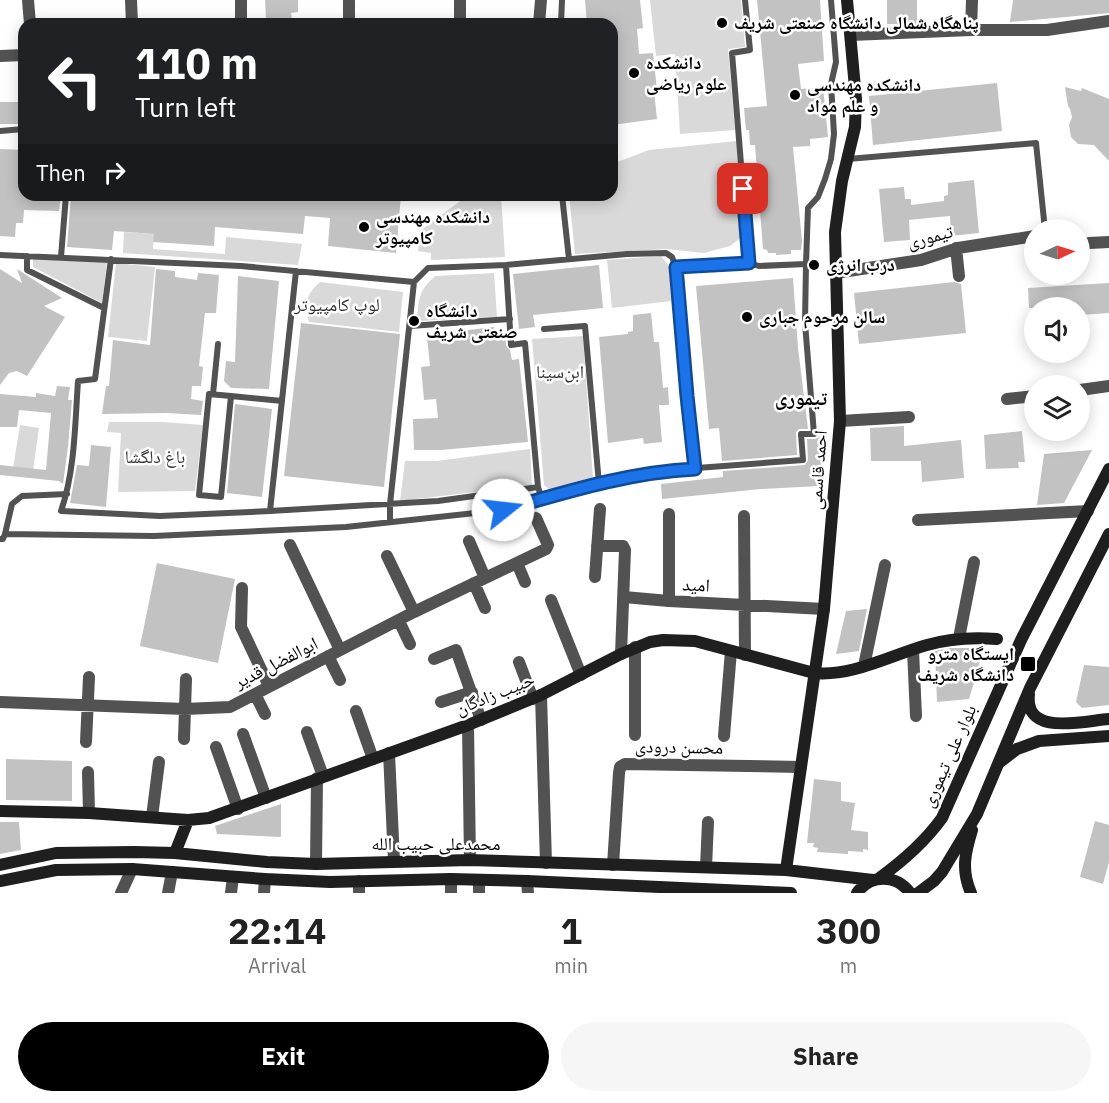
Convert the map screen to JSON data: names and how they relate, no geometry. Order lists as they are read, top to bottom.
{
  "streets": {
    "main road": [
      "احمد قاسمی",
      "حبیب زادگان",
      "بلوار علی تیموری",
      "محمدعلی حبیب الله"
    ],
    "street": [
      "تیموری",
      "امید",
      "ابوالفضل قدیر",
      "محسن درودی"
    ]
  },
  "crossings": [
    ["تیموری", "احمد قاسمی"],
    ["احمد قاسمی", "امید"],
    ["احمد قاسمی", "حبیب زادگان"],
    ["احمد قاسمی", "محسن درودی"],
    ["احمد قاسمی", "محمدعلی حبیب الله"],
    ["محسن درودی", "محمدعلی حبیب الله"],
    ["بلوار علی تیموری", "محمدعلی حبیب الله"]
  ],
  "districts": ["تیموری"],
  "parks": ["لوپ کامپیوتر", "ابن‌سینا", "باغ دلگشا"],
  "places": {
    "other": [
      "پناهگاه شمالی دانشگاه صنعتی شریف",
      "دانشکده علوم ریاضی",
      "دانشکده مهندسی و علم مواد",
      "دانشکده مهندسی کامپیوتر",
      "درب انرژی",
      "سالن مرحوم جباری",
      "دانشگاه صنعتی شریف"
    ],
    "transit": ["ایستگاه مترو دانشگاه شریف"]
  },
  "north": "right",
  "page": {
    "turn": ["110 m", "Turn left"],
    "then": "Then",
    "eta": [
      "22:14",
      "Arrival",
      "1",
      "min",
      "300",
      "m"
    ],
    "buttons": ["Exit", "Share"]
  }
}
